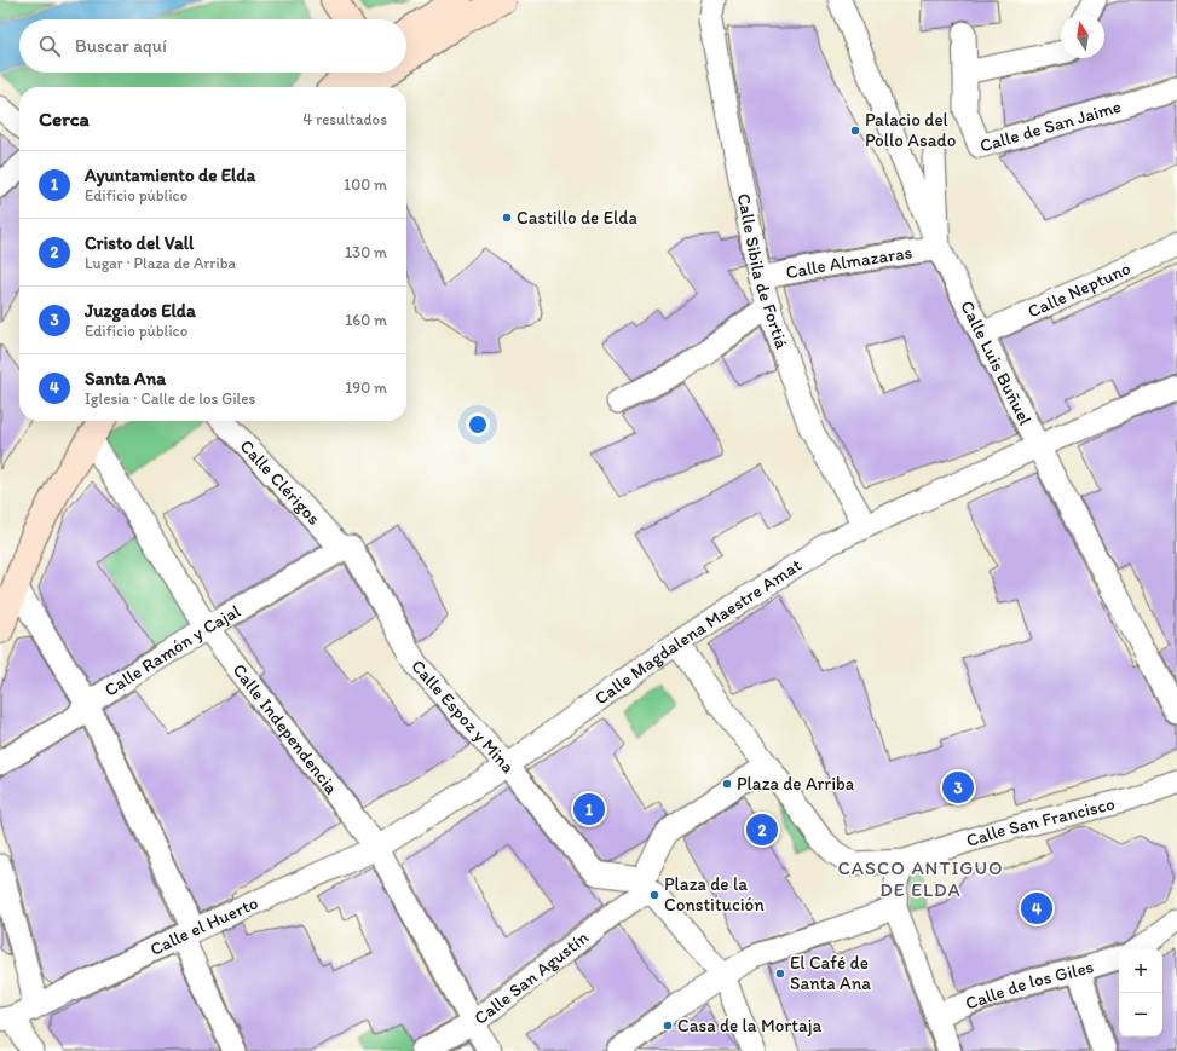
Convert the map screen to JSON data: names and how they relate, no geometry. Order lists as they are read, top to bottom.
{
  "streets": {
    "street": [
      "Calle de San Jaime",
      "Calle Almazaras",
      "Calle Sibila de Fortiá",
      "Calle Neptuno",
      "Calle Luis Buñuel",
      "Calle Clérigos",
      "Calle Magdalena Maestre Amat",
      "Calle Ramón y Cajal",
      "Calle Espoz y Mina",
      "Calle Independencia",
      "Calle San Francisco",
      "Calle el Huerto",
      "Calle San Agustín",
      "Calle de los Giles"
    ]
  },
  "crossings": [
    ["Calle Almazaras", "Calle Sibila de Fortiá"],
    ["Calle Almazaras", "Calle Luis Buñuel"],
    ["Calle Sibila de Fortiá", "Calle Magdalena Maestre Amat"],
    ["Calle Neptuno", "Calle Luis Buñuel"],
    ["Calle Luis Buñuel", "Calle Magdalena Maestre Amat"],
    ["Calle Clérigos", "Calle Ramón y Cajal"],
    ["Calle Clérigos", "Calle Espoz y Mina"],
    ["Calle Magdalena Maestre Amat", "Calle Espoz y Mina"],
    ["Calle Magdalena Maestre Amat", "Calle Independencia"],
    ["Calle Magdalena Maestre Amat", "Calle el Huerto"],
    ["Calle Ramón y Cajal", "Calle Espoz y Mina"],
    ["Calle Ramón y Cajal", "Calle Independencia"],
    ["Calle Espoz y Mina", "Calle San Agustín"],
    ["Calle Independencia", "Calle el Huerto"],
    ["Calle Independencia", "Calle San Agustín"]
  ],
  "districts": ["CASCO ANTIGUO DE ELDA"],
  "places": [
    "Palacio del Pollo Asado",
    "Castillo de Elda",
    "Plaza de Arriba",
    "Plaza de la Constitución",
    "El Café de Santa Ana",
    "Casa de la Mortaja"
  ],
  "north": "top",
  "page": {
    "search": "Buscar aquí",
    "heading": ["Cerca", "4 resultados"],
    "list": [
      {
        "mark": "1",
        "name": "Ayuntamiento de Elda",
        "note": "Edificio público",
        "value": "100 m"
      },
      {
        "mark": "2",
        "name": "Cristo del Vall",
        "note": "Lugar · Plaza de Arriba",
        "value": "130 m"
      },
      {
        "mark": "3",
        "name": "Juzgados Elda",
        "note": "Edificio público",
        "value": "160 m"
      },
      {
        "mark": "4",
        "name": "Santa Ana",
        "note": "Iglesia · Calle de los Giles",
        "value": "190 m"
      }
    ],
    "pins": [
      "3",
      "1",
      "2",
      "4"
    ],
    "map_buttons": ["+", "−"]
  }
}
